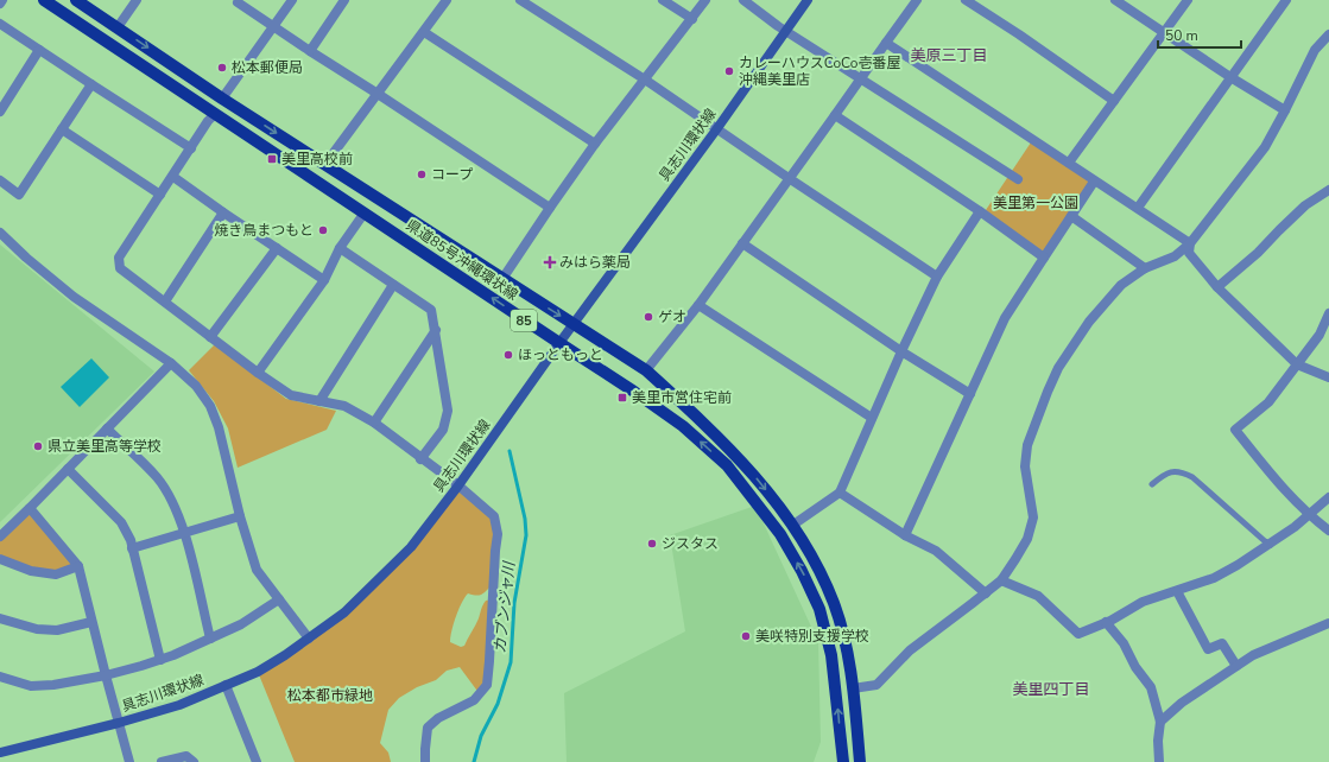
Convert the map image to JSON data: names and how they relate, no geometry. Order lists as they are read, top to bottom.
{
  "streets": {
    "main road": ["具志川環状線", "県道85号沖縄環状線", "85"]
  },
  "crossings": [
    ["具志川環状線", "県道85号沖縄環状線"]
  ],
  "districts": ["美原三丁目", "美里四丁目"],
  "water": ["カブンジャ川"],
  "parks": ["美里第一公園", "松本都市緑地"],
  "places": {
    "other": [
      "松本郵便局",
      "カレーハウスCoCo壱番屋 沖縄美里店",
      "コープ",
      "焼き鳥まつもと",
      "ゲオ",
      "ほっともっと",
      "県立美里高等学校",
      "ジスタス",
      "美咲特別支援学校"
    ],
    "transit": ["美里高校前", "美里市営住宅前"],
    "health": ["みはら薬局"]
  },
  "scale_bar": "50 m"
}
